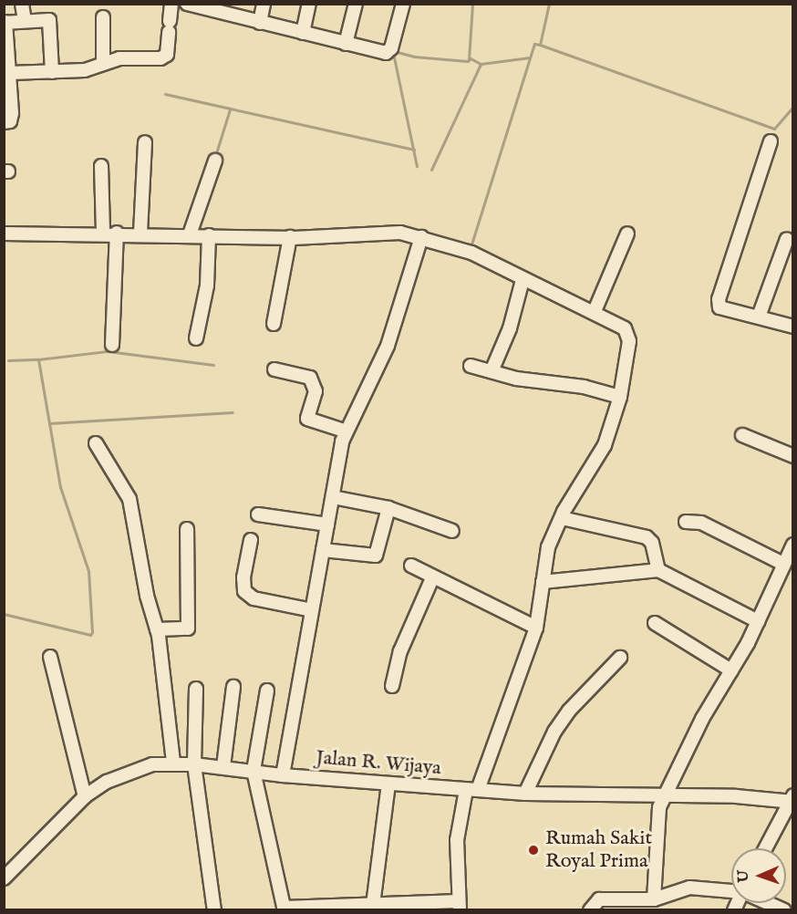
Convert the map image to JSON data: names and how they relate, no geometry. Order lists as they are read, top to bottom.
{
  "streets": {
    "street": ["Jalan R. Wijaya"]
  },
  "places": ["Rumah Sakit Royal Prima"],
  "north": "left"
}
